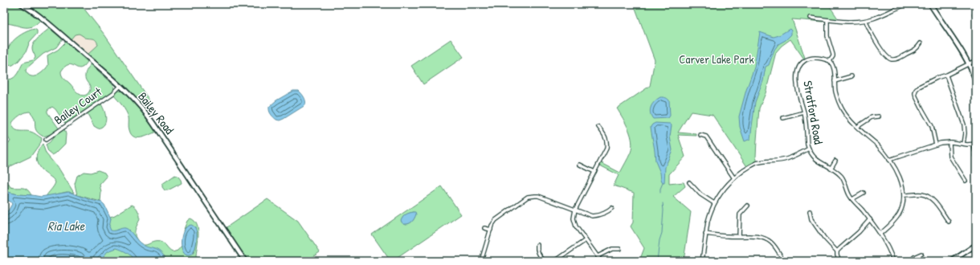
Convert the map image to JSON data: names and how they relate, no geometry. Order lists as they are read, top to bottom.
{
  "streets": {
    "main road": ["Bailey Road"],
    "street": ["Bailey Court", "Stratford Road"]
  },
  "crossings": [
    ["Bailey Court", "Bailey Road"]
  ],
  "water": ["Ria Lake"],
  "parks": ["Carver Lake Park"]
}
